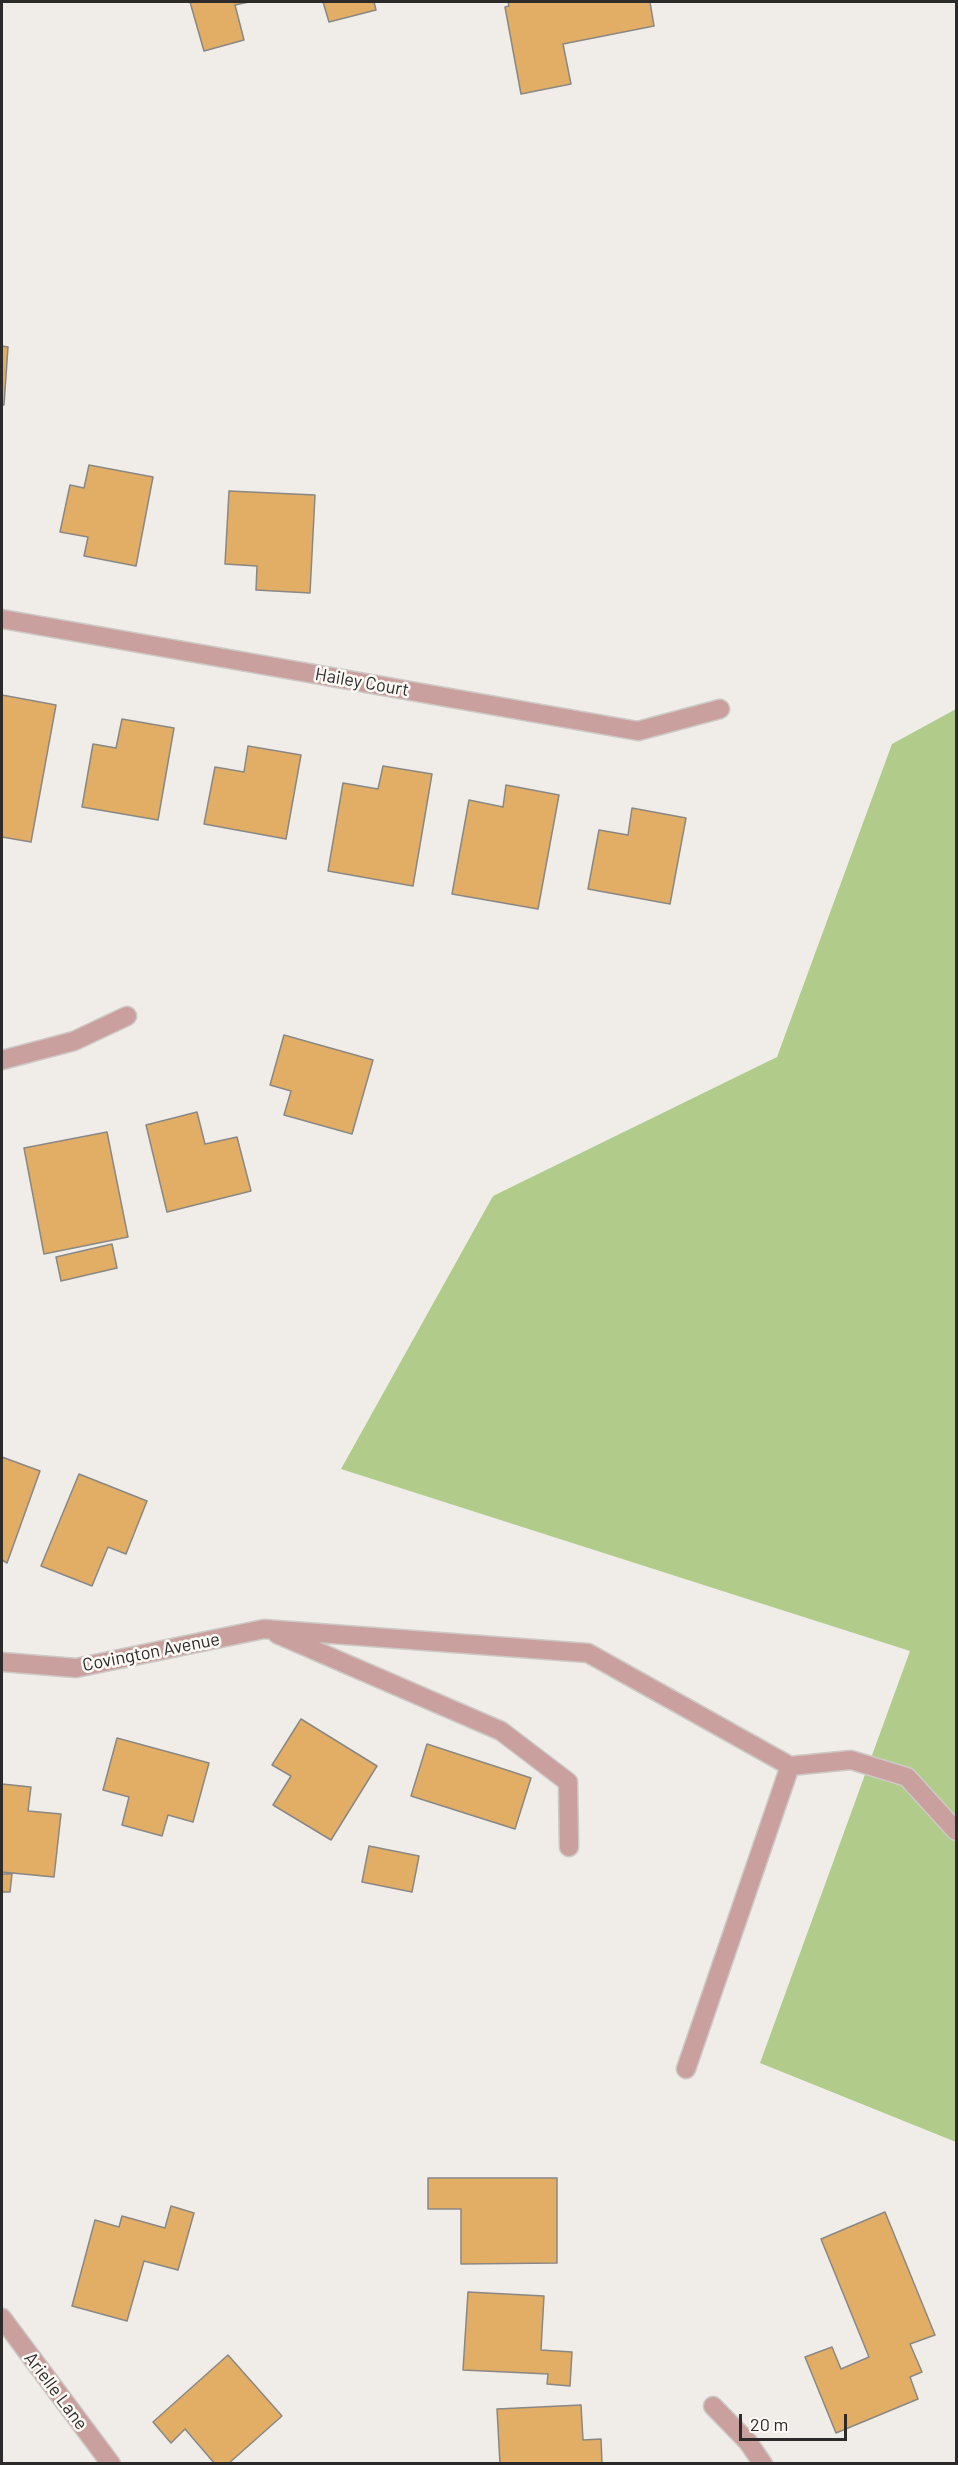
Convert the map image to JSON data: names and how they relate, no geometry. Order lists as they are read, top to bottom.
{
  "streets": {
    "street": ["Hailey Court", "Covington Avenue", "Arielle Lane"]
  },
  "scale_bar": "20 m"
}
